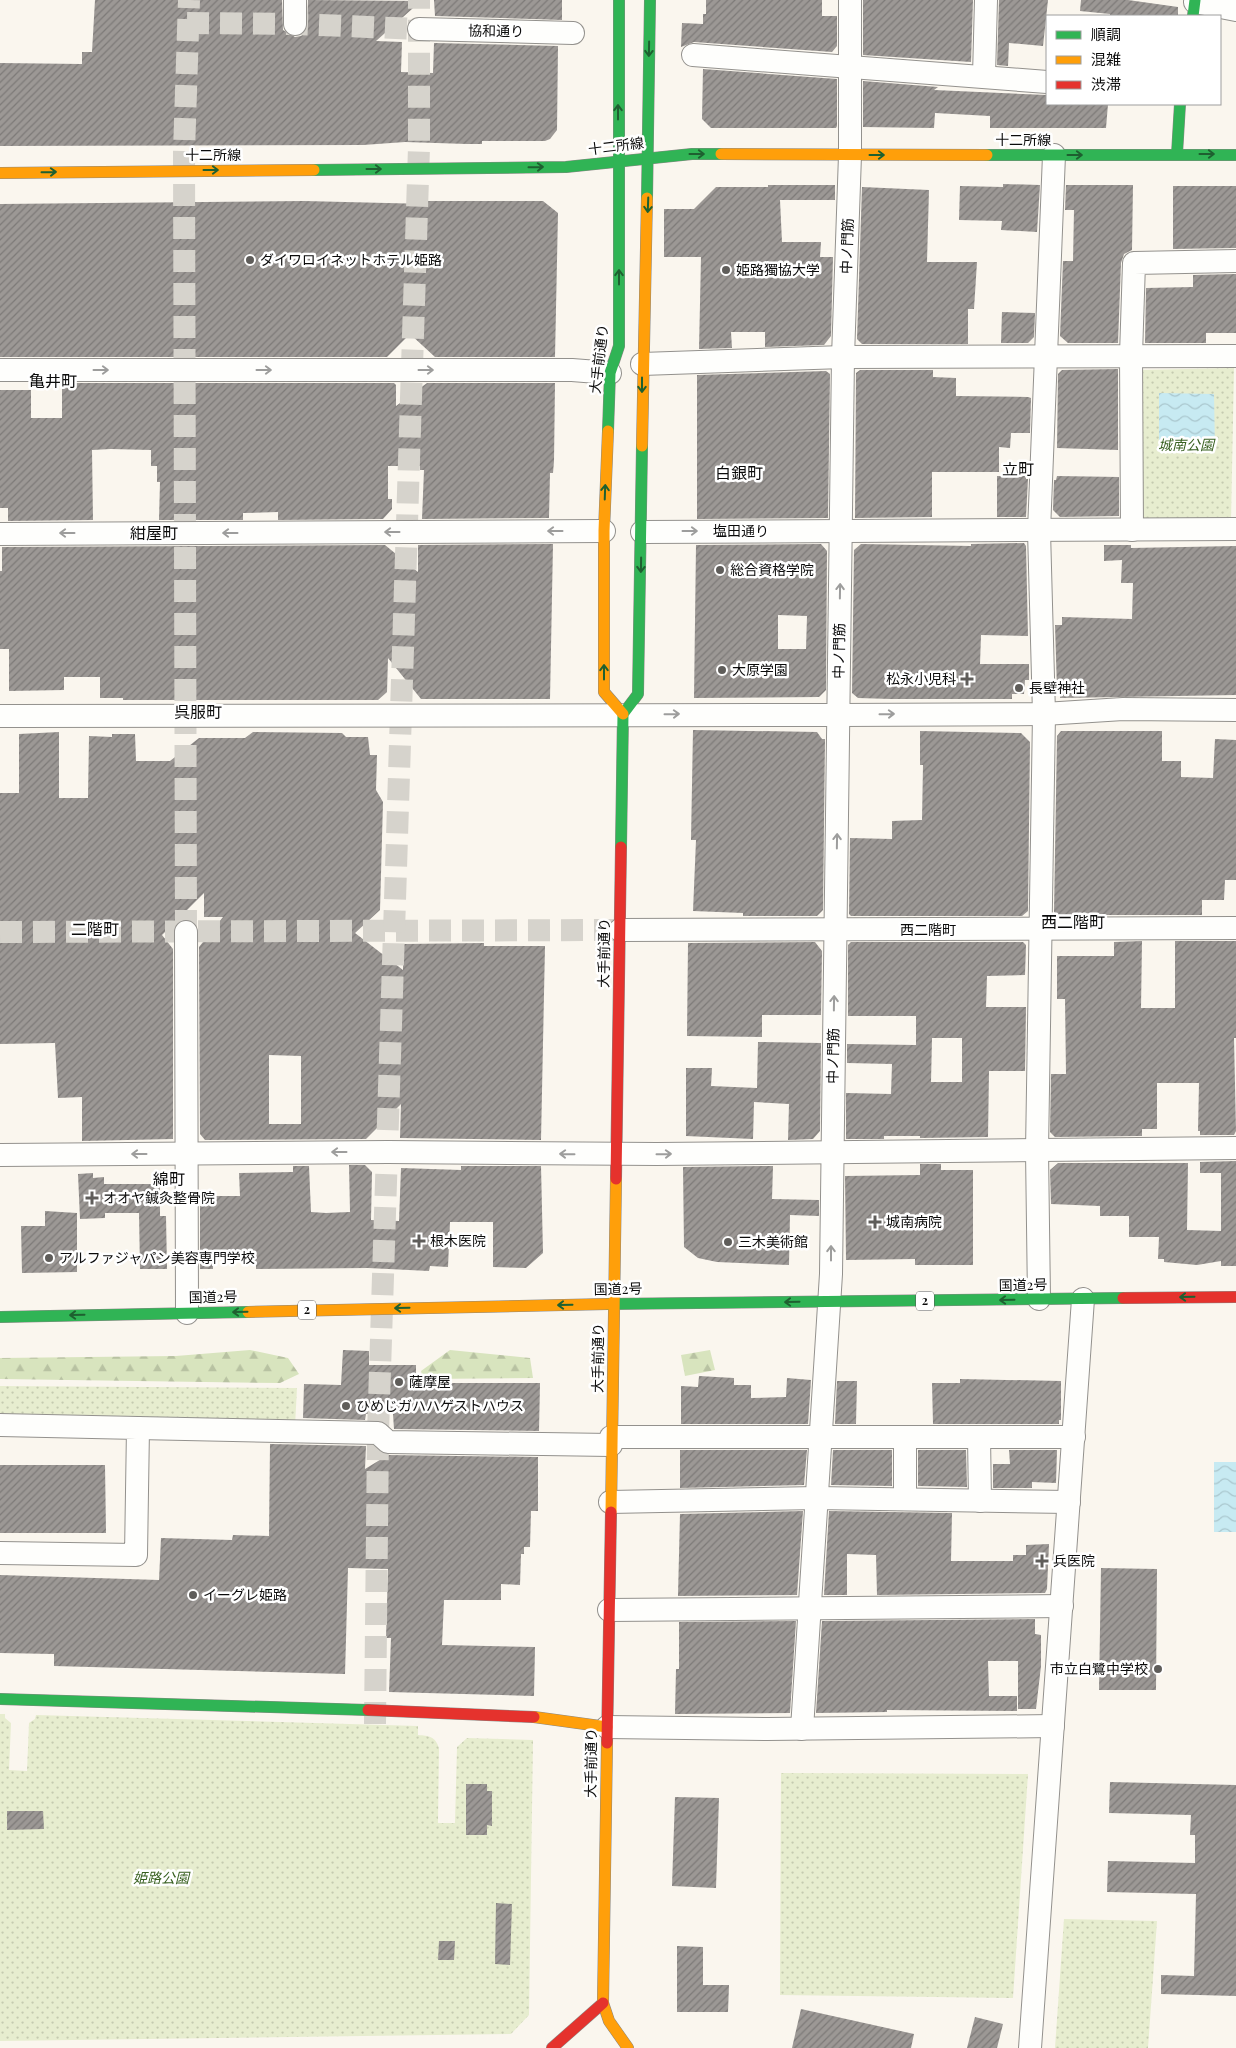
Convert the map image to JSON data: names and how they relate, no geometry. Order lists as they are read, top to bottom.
{
  "streets": {
    "main road": [
      "十二所線",
      "大手前通り",
      "国道2号",
      "2"
    ],
    "street": [
      "協和通り",
      "中ノ門筋",
      "塩田通り",
      "西二階町"
    ]
  },
  "crossings": [
    ["十二所線", "中ノ門筋"],
    ["十二所線", "大手前通り"],
    ["中ノ門筋", "塩田通り"],
    ["中ノ門筋", "西二階町"],
    ["中ノ門筋", "国道2号"],
    ["大手前通り", "西二階町"],
    ["大手前通り", "国道2号"]
  ],
  "one_way": ["十二所線", "中ノ門筋", "国道2号"],
  "districts": [
    "亀井町",
    "立町",
    "白銀町",
    "紺屋町",
    "呉服町",
    "西二階町",
    "二階町",
    "綿町"
  ],
  "parks": ["城南公園", "姫路公園"],
  "places": {
    "other": [
      "ダイワロイネットホテル姫路",
      "姫路獨協大学",
      "総合資格学院",
      "大原学園",
      "長壁神社",
      "三木美術館",
      "アルファジャパン美容専門学校",
      "薩摩屋",
      "ひめじガハハゲストハウス",
      "イーグレ姫路",
      "市立白鷺中学校"
    ],
    "health": [
      "松永小児科",
      "オオヤ鍼灸整骨院",
      "城南病院",
      "根木医院",
      "兵医院"
    ]
  },
  "legend": ["順調", "混雑", "渋滞"]
}
